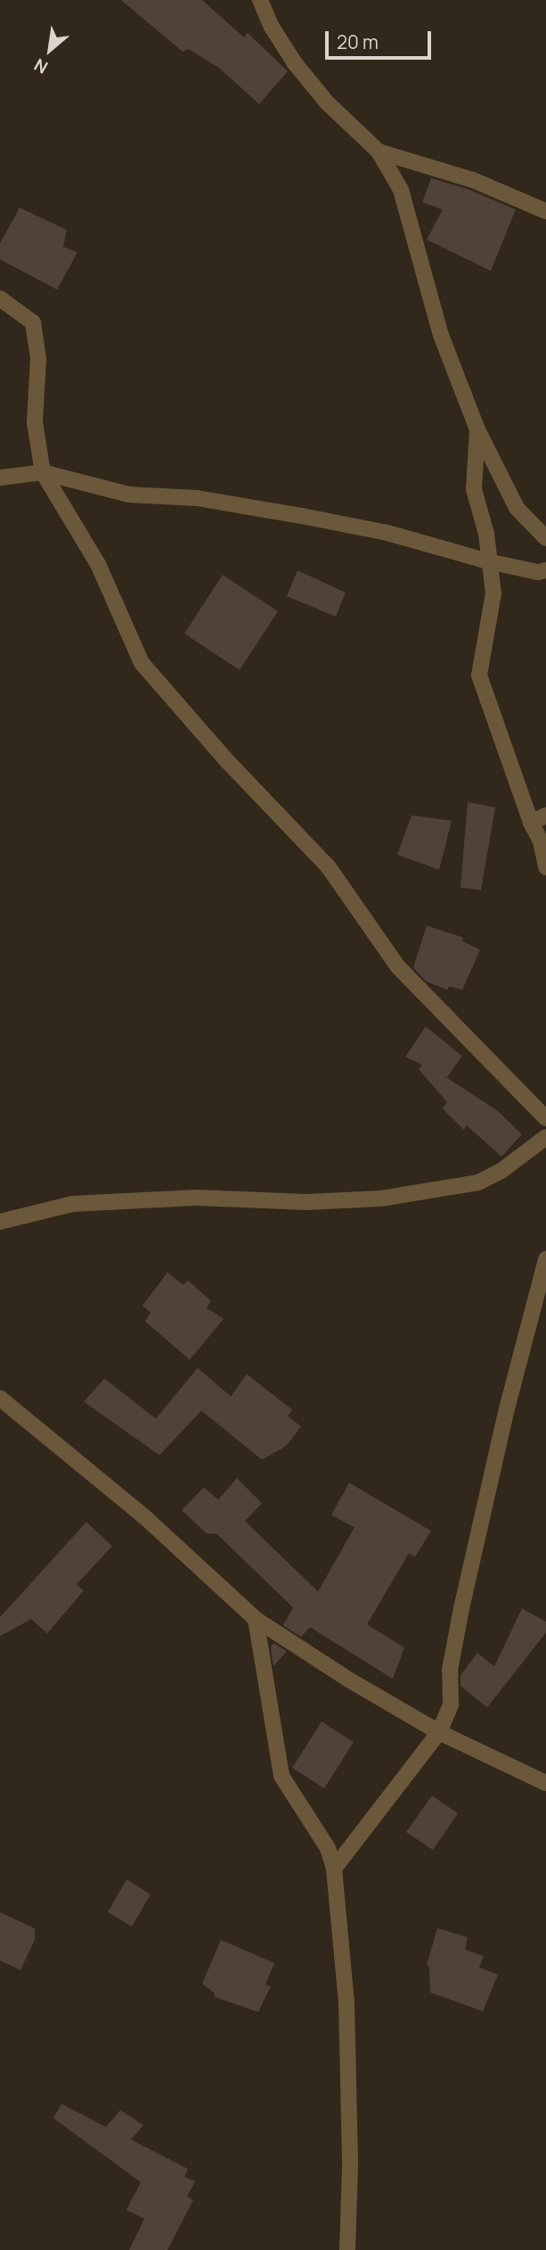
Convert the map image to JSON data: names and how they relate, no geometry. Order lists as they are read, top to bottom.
{
  "scale_bar": "20 m",
  "north": "bottom left"
}
